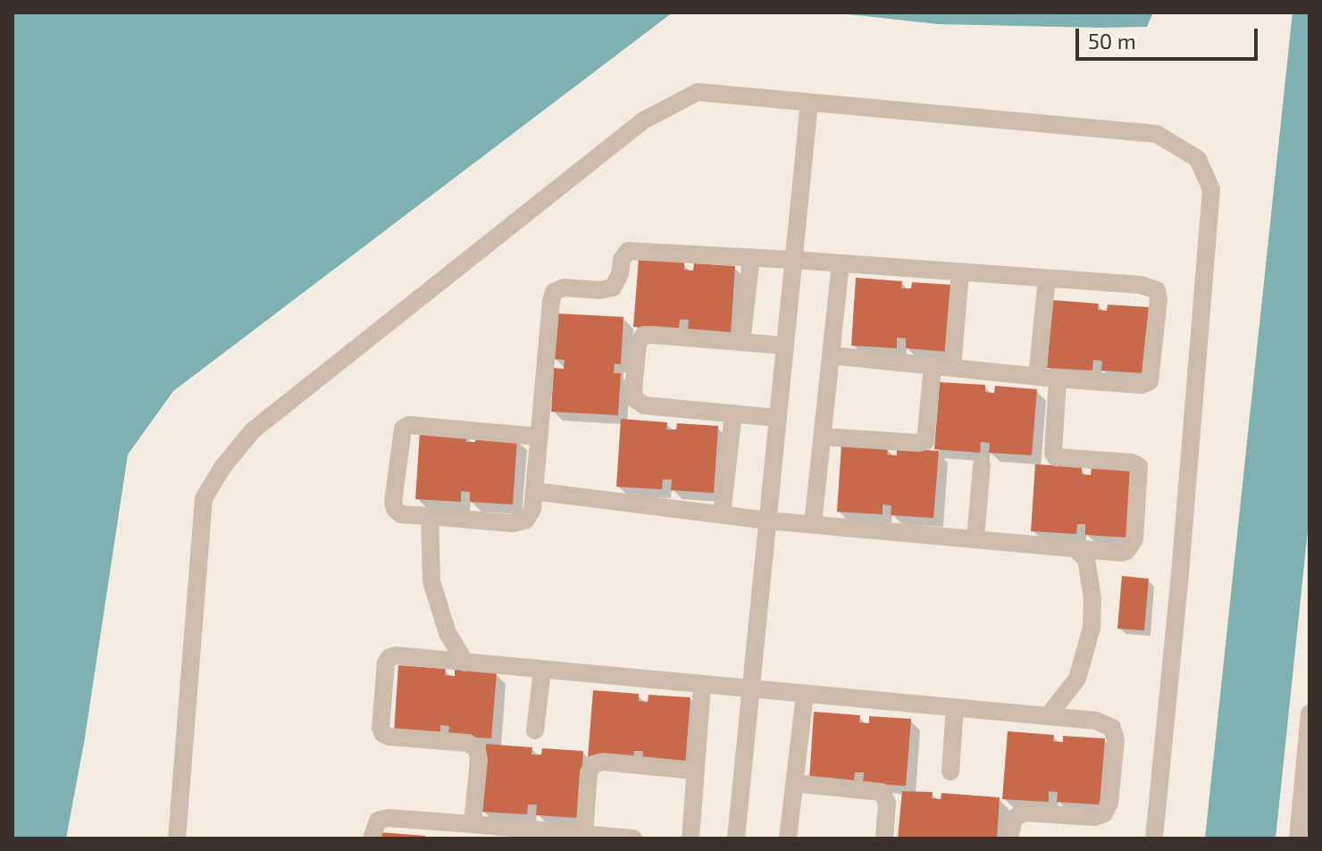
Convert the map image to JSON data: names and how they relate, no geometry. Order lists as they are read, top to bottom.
{
  "scale_bar": "50 m"
}
